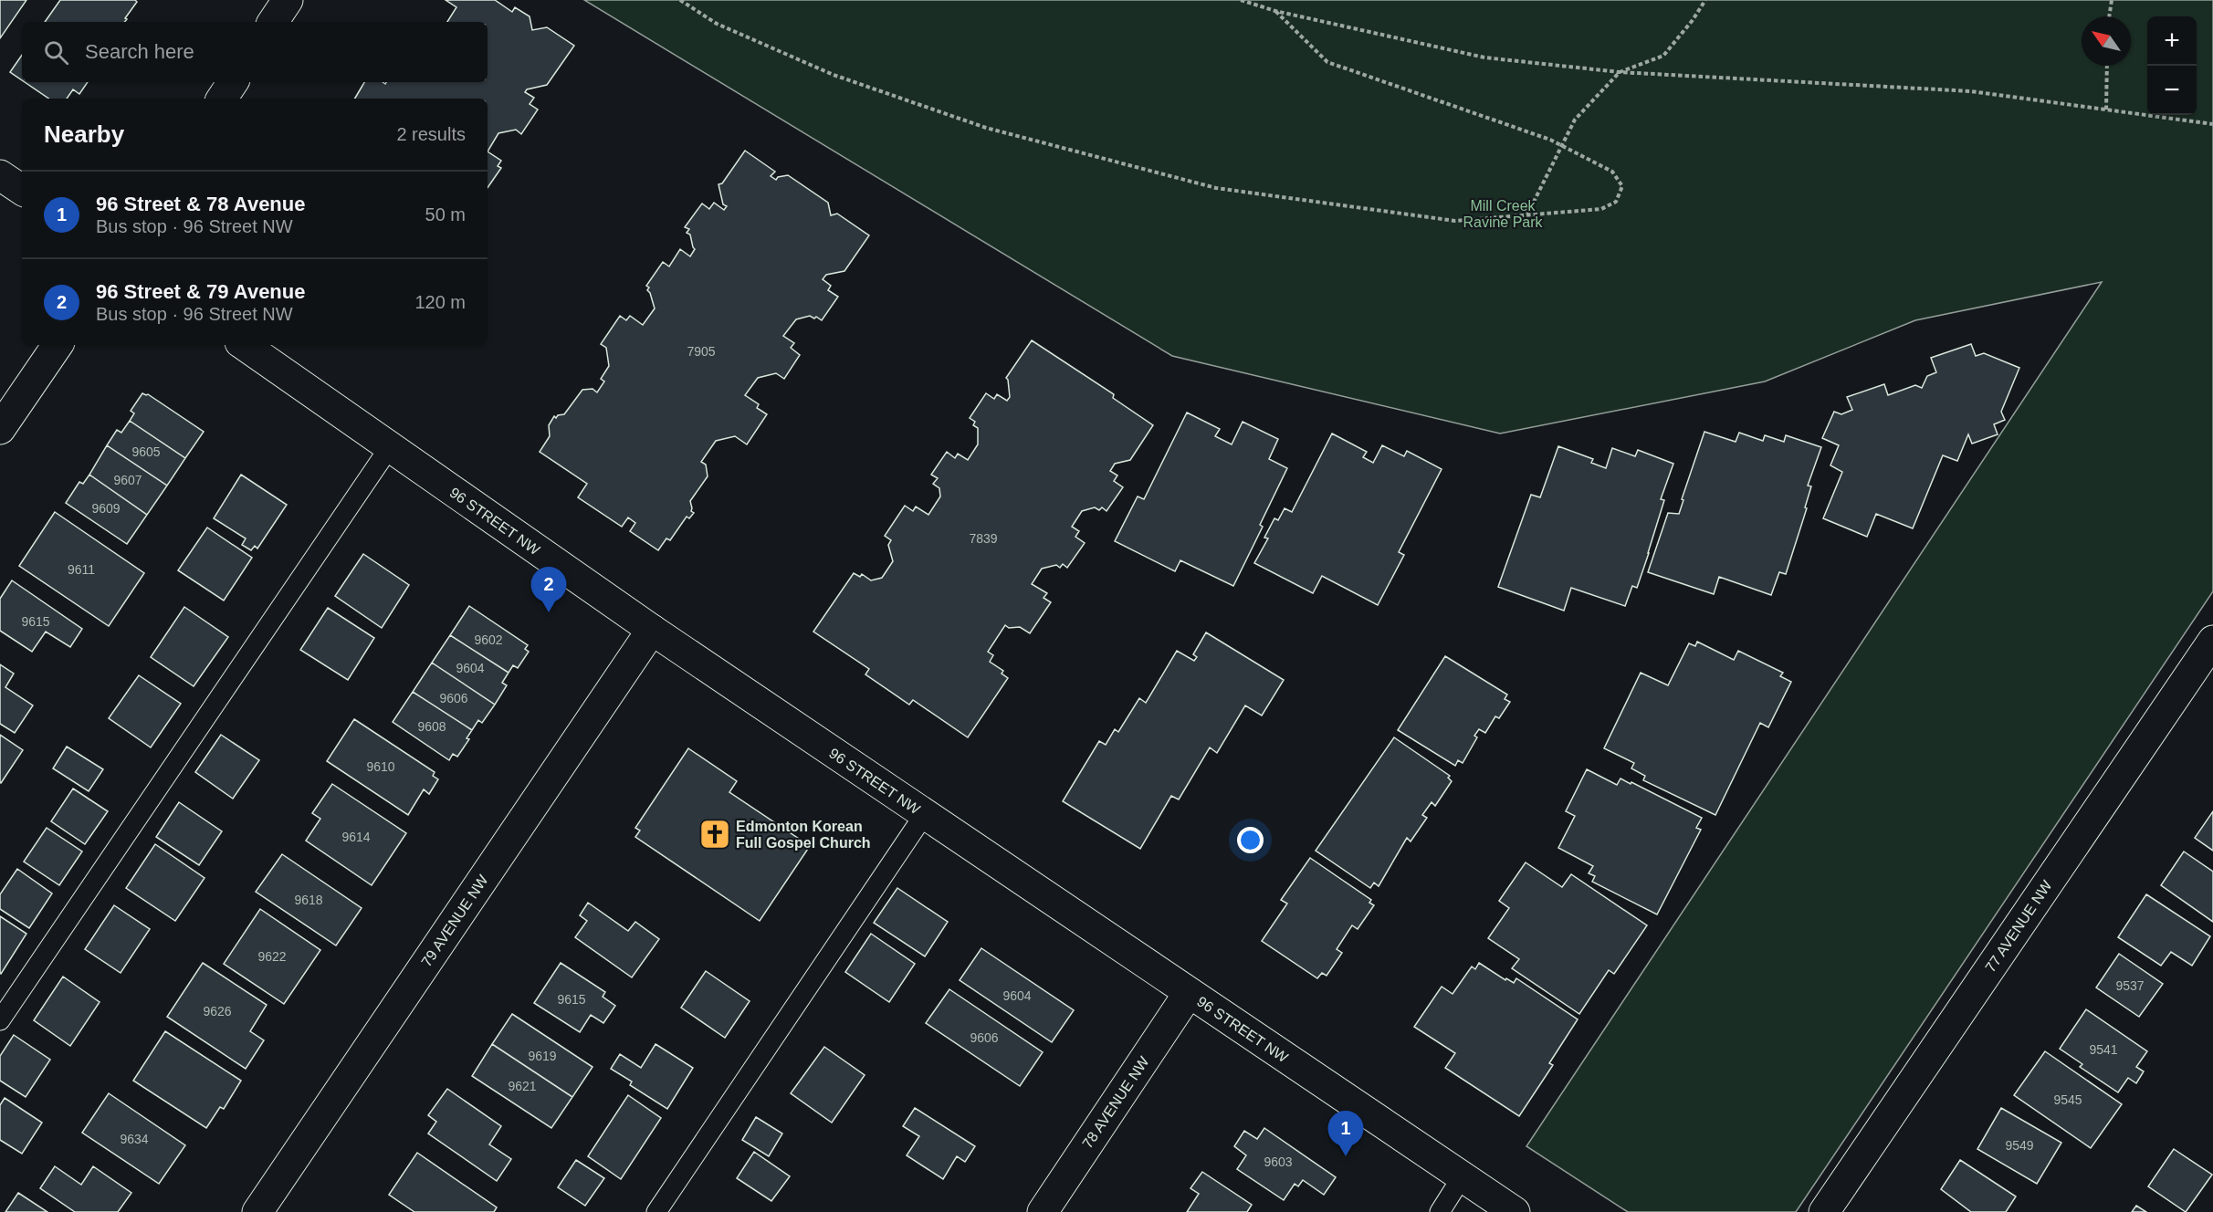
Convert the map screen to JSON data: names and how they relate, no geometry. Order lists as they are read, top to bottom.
{
  "streets": {
    "street": [
      "96 STREET NW",
      "79 AVENUE NW",
      "77 AVENUE NW",
      "78 AVENUE NW"
    ]
  },
  "crossings": [
    ["96 STREET NW", "79 AVENUE NW"],
    ["96 STREET NW", "78 AVENUE NW"]
  ],
  "parks": ["Mill Creek Ravine Park"],
  "places": {
    "church": ["Edmonton Korean Full Gospel Church"]
  },
  "house_numbers": [
    "7905",
    "9605",
    "9607",
    "9609",
    "7839",
    "9611",
    "9615",
    "9602",
    "9604",
    "9606",
    "9608",
    "9610",
    "9614",
    "9618",
    "9622",
    "9537",
    "9604",
    "9615",
    "9626",
    "9606",
    "9541",
    "9619",
    "9621",
    "9545",
    "9634",
    "9549",
    "9603"
  ],
  "north": "top left",
  "page": {
    "map_buttons": ["+", "−"],
    "search": "Search here",
    "heading": ["Nearby", "2 results"],
    "list": [
      {
        "mark": "1",
        "name": "96 Street & 78 Avenue",
        "note": "Bus stop · 96 Street NW",
        "value": "50 m"
      },
      {
        "mark": "2",
        "name": "96 Street & 79 Avenue",
        "note": "Bus stop · 96 Street NW",
        "value": "120 m"
      }
    ],
    "pins": ["2", "1"]
  }
}
